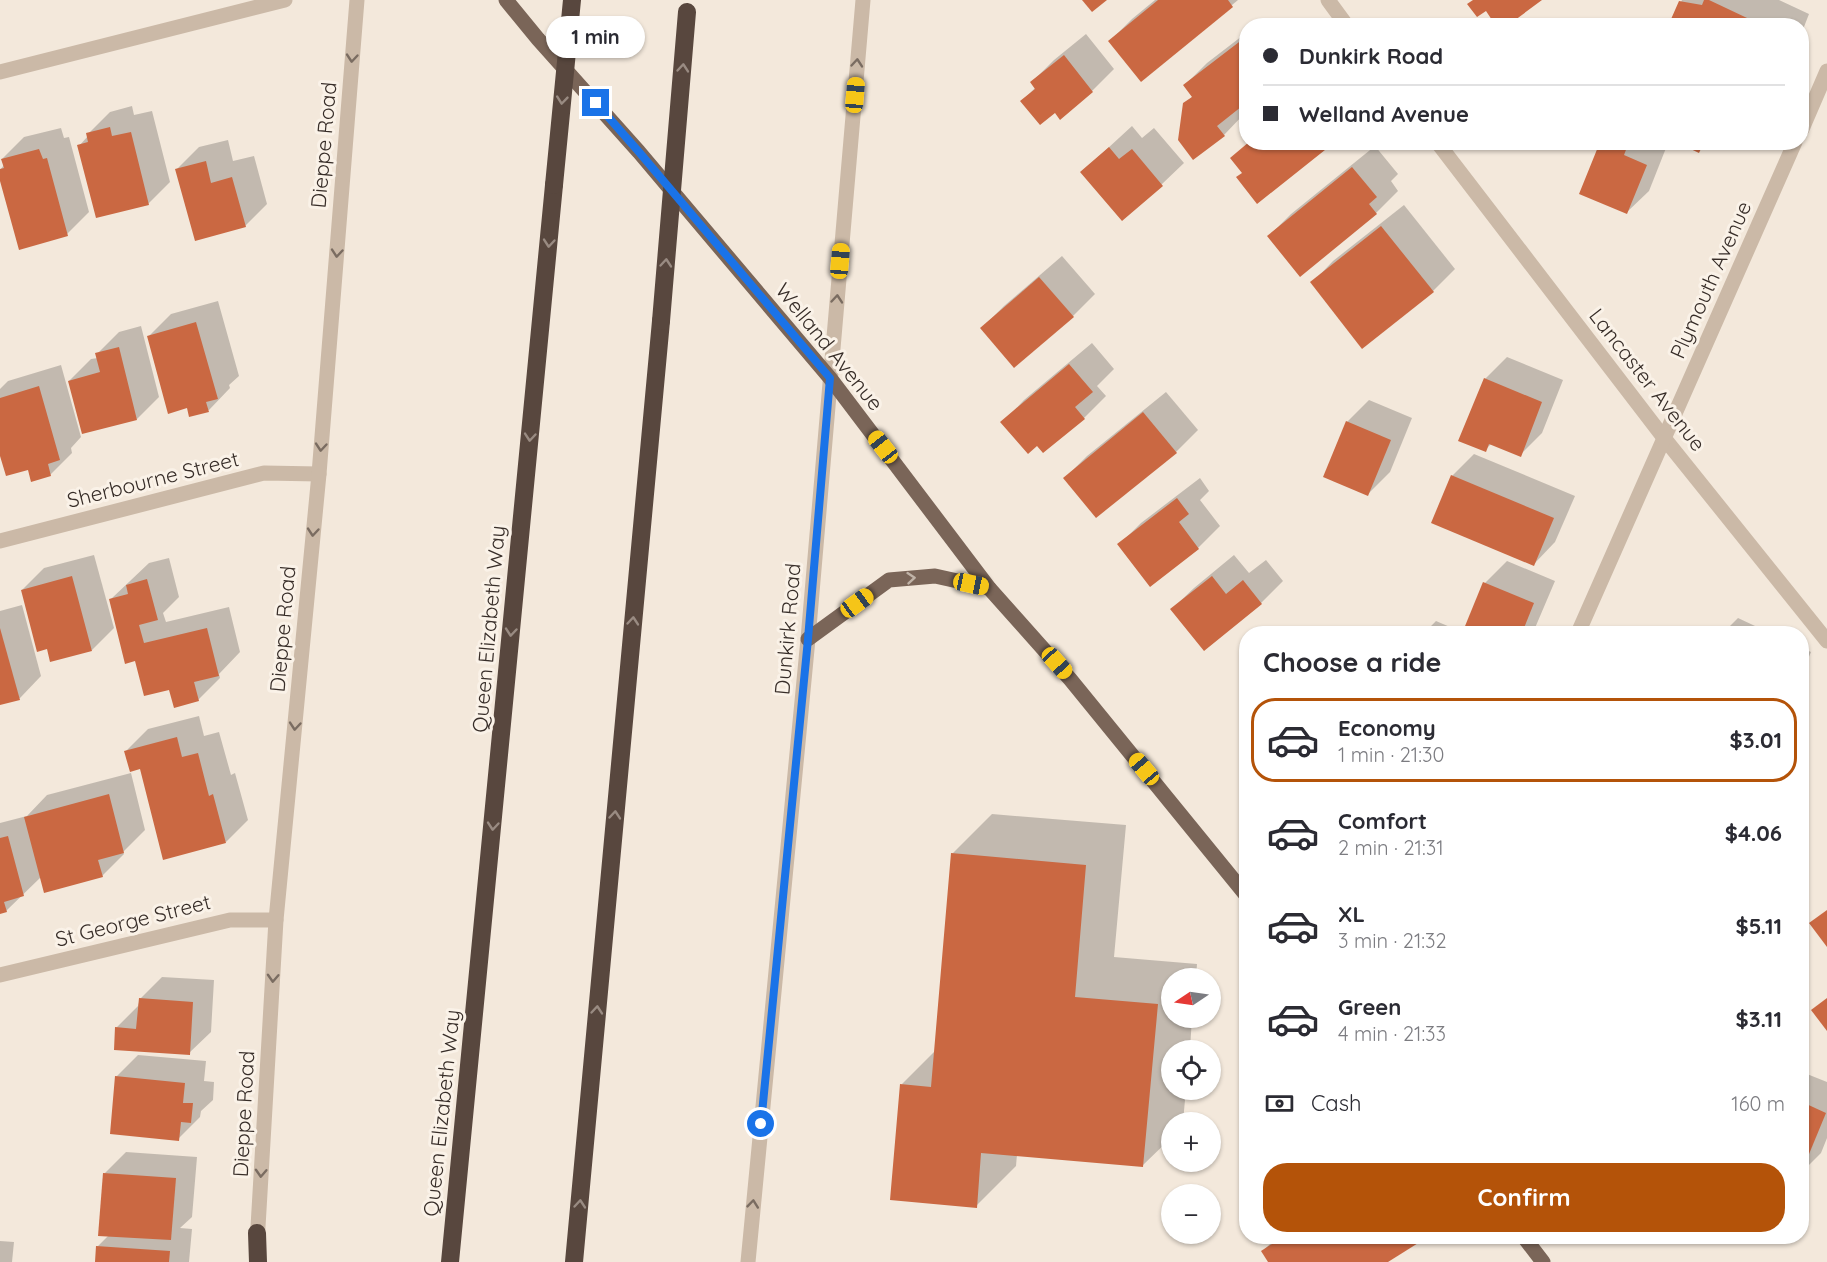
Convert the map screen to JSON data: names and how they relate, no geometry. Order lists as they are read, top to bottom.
{
  "streets": {
    "highway": ["Queen Elizabeth Way"],
    "main road": ["Welland Avenue"],
    "street": [
      "Dieppe Road",
      "Plymouth Avenue",
      "Lancaster Avenue",
      "Sherbourne Street",
      "Dunkirk Road",
      "St George Street"
    ]
  },
  "crossings": [
    ["Dieppe Road", "Sherbourne Street"],
    ["Dieppe Road", "St George Street"],
    ["Plymouth Avenue", "Lancaster Avenue"],
    ["Welland Avenue", "Dunkirk Road"]
  ],
  "one_way": ["Dieppe Road", "Dunkirk Road"],
  "north": "left",
  "page": {
    "bubble": "1 min",
    "banner": ["Dunkirk Road", "Welland Avenue"],
    "heading": "Choose a ride",
    "list": [
      {
        "name": "Economy",
        "note": "1 min · 21:30",
        "value": "$3.01"
      },
      {
        "name": "Comfort",
        "note": "2 min · 21:31",
        "value": "$4.06"
      },
      {
        "name": "XL",
        "note": "3 min · 21:32",
        "value": "$5.11"
      },
      {
        "name": "Green",
        "note": "4 min · 21:33",
        "value": "$3.11"
      }
    ],
    "map_buttons": ["+", "−"],
    "pay": ["Cash", "160 m"],
    "buttons": "Confirm"
  }
}
